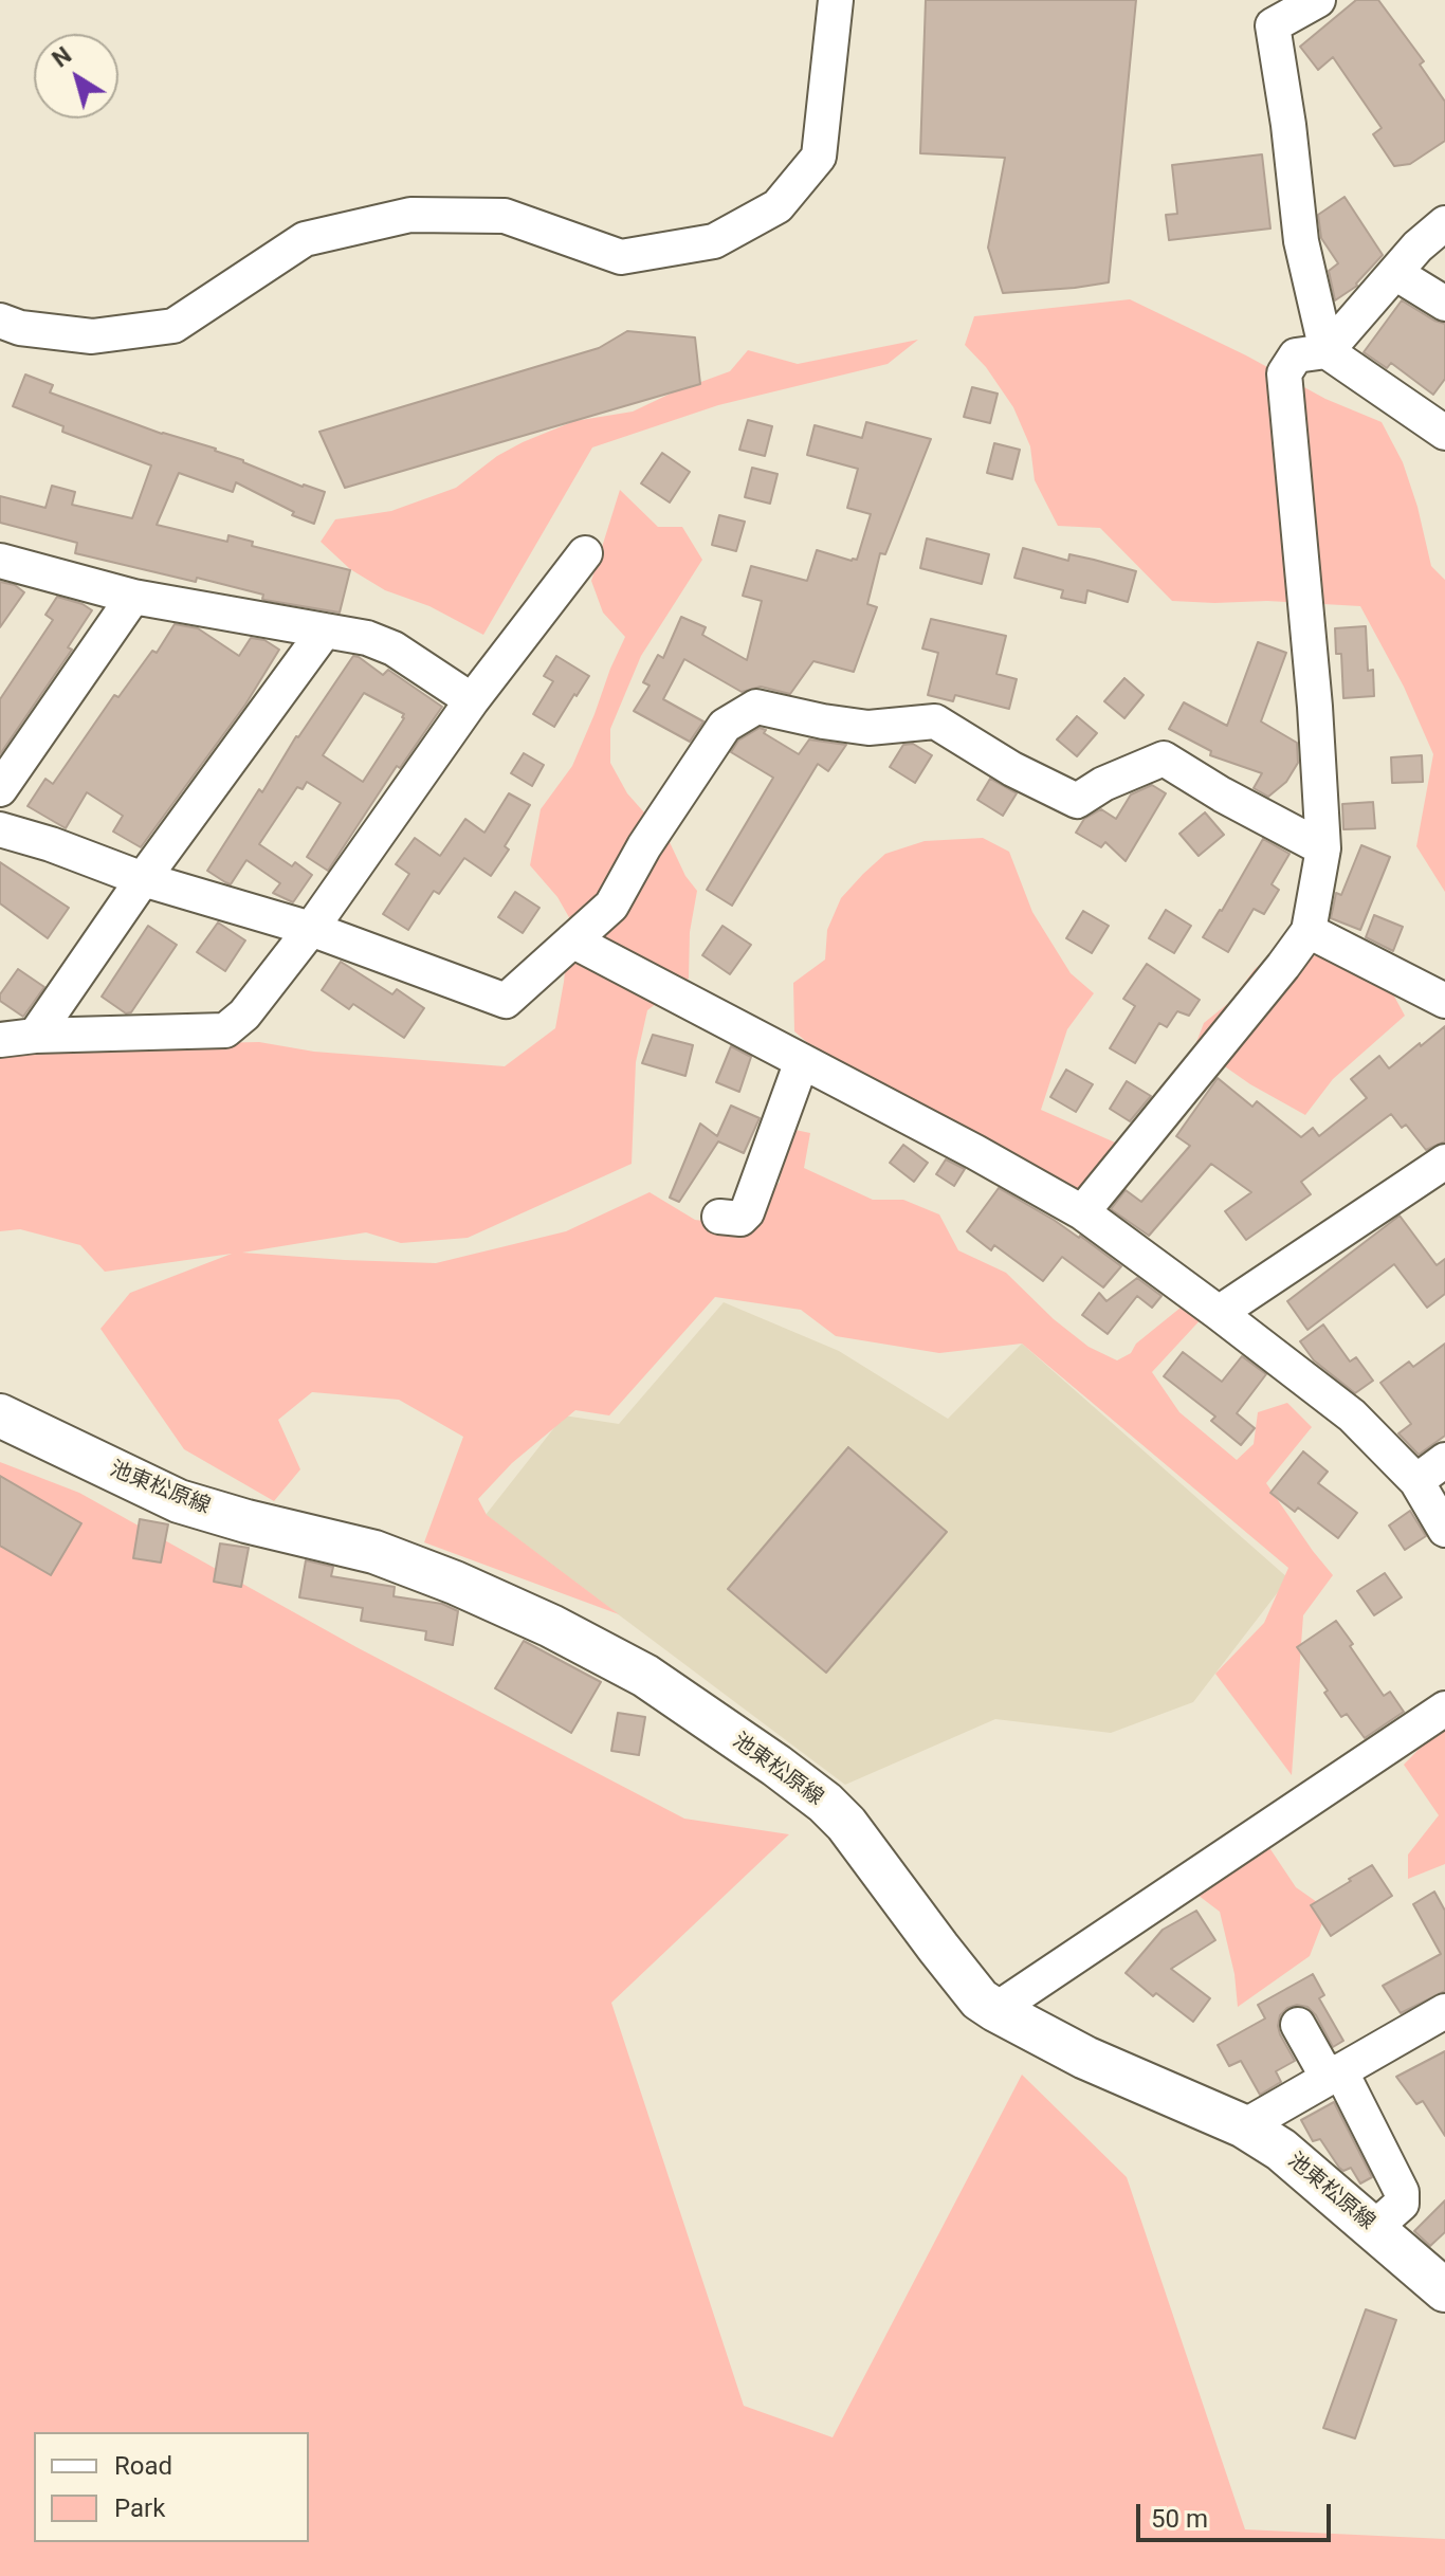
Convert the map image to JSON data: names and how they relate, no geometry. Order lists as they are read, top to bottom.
{
  "streets": {
    "main road": ["池東松原線"]
  },
  "legend": ["Road", "Park"],
  "scale_bar": "50 m",
  "north": "top left"
}
